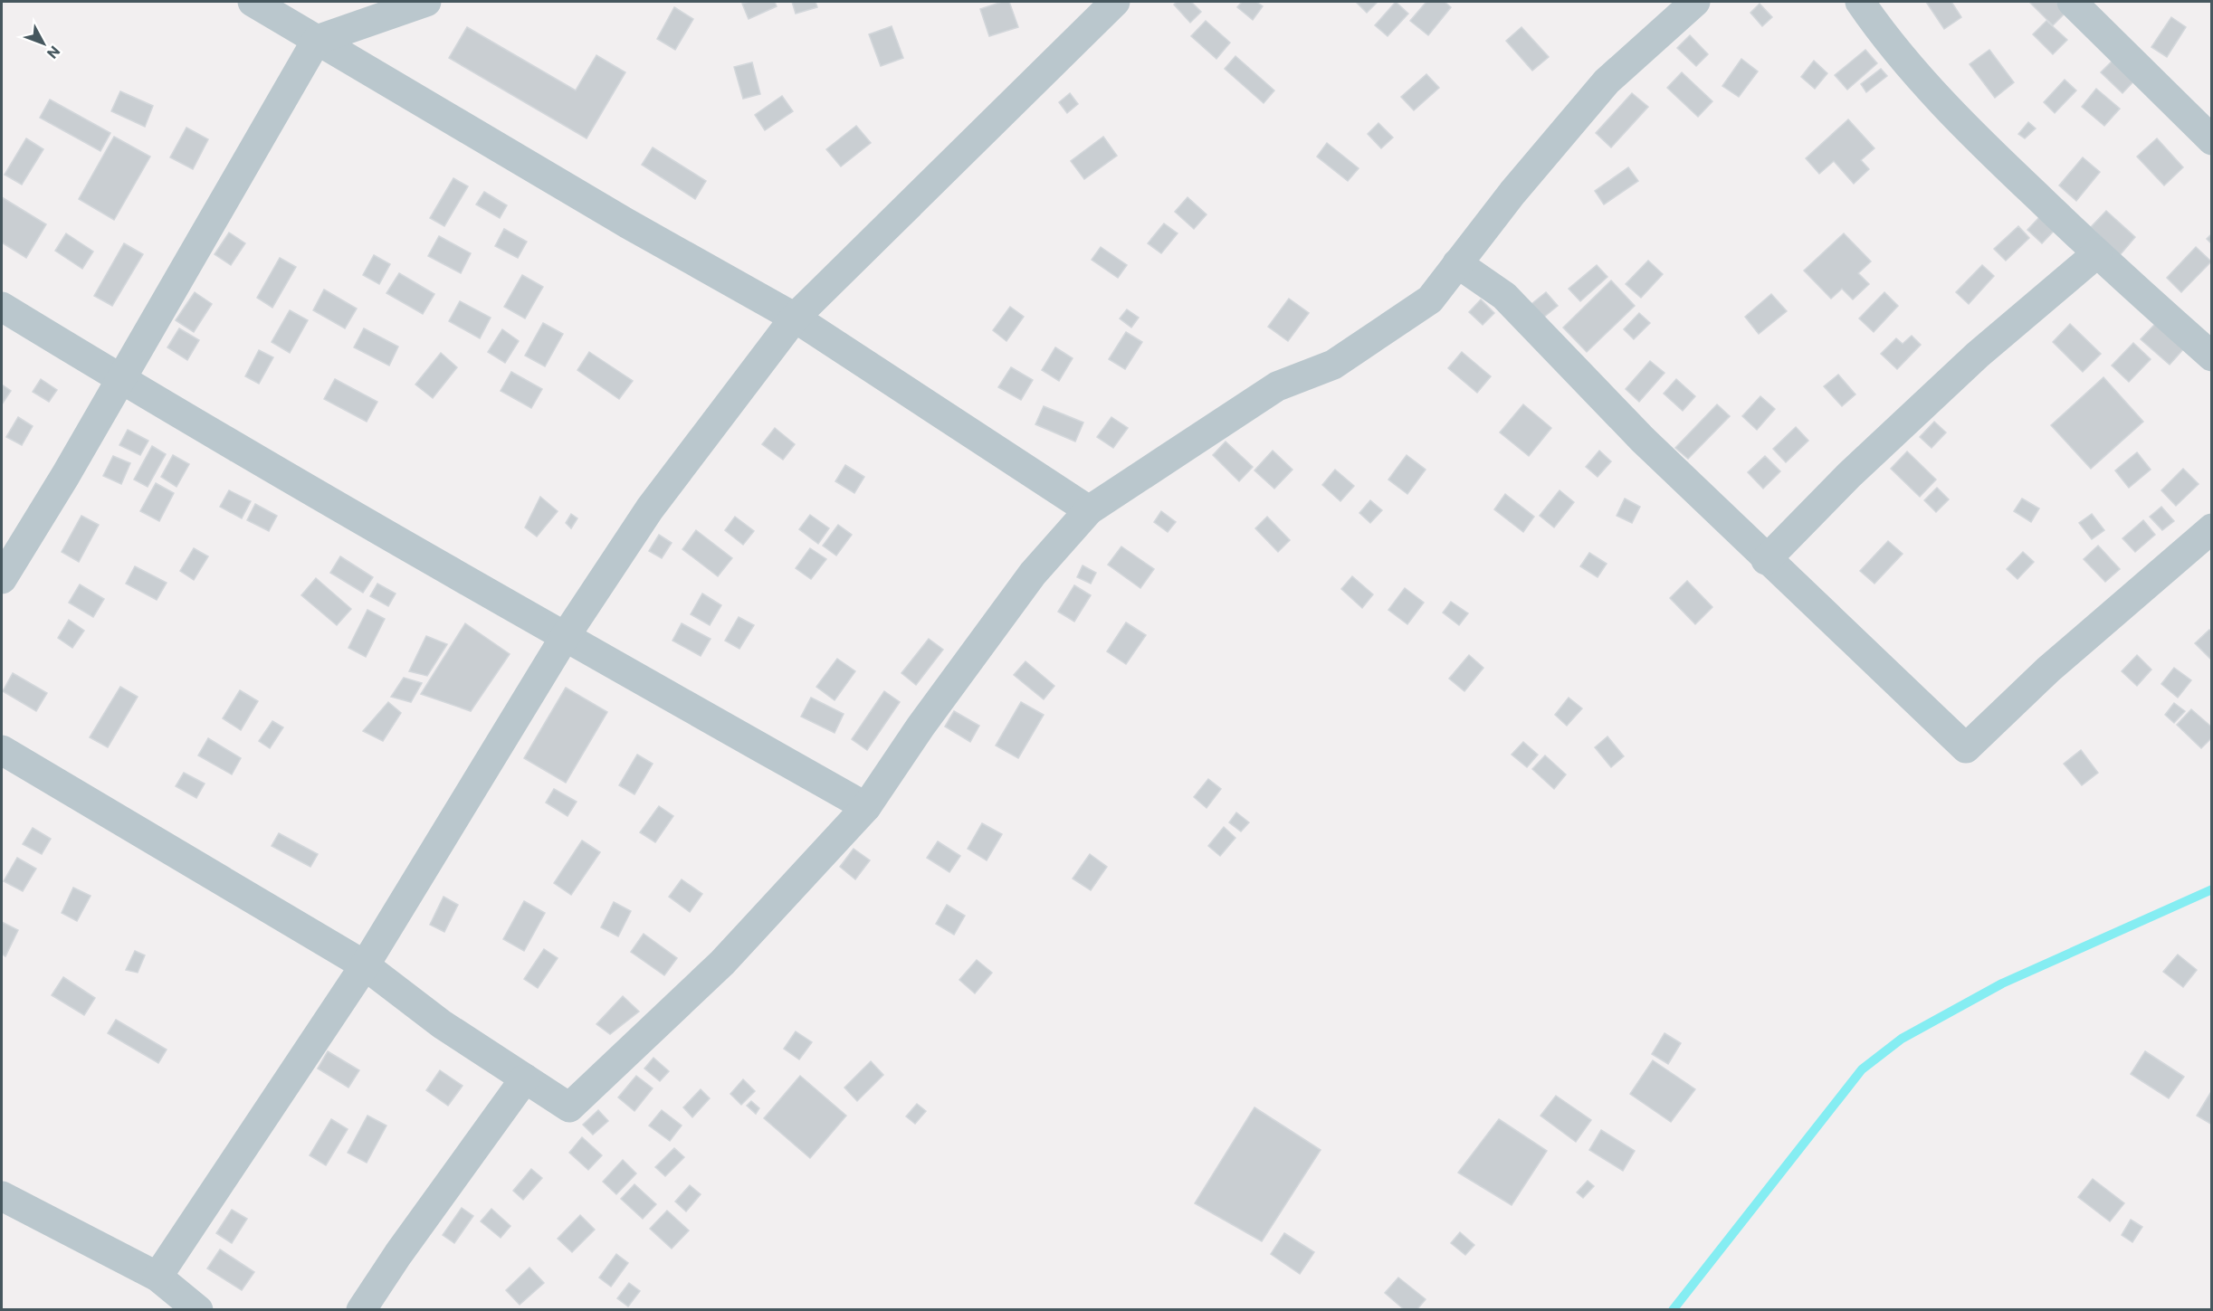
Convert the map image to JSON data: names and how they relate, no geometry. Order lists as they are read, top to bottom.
{
  "north": "bottom right"
}
